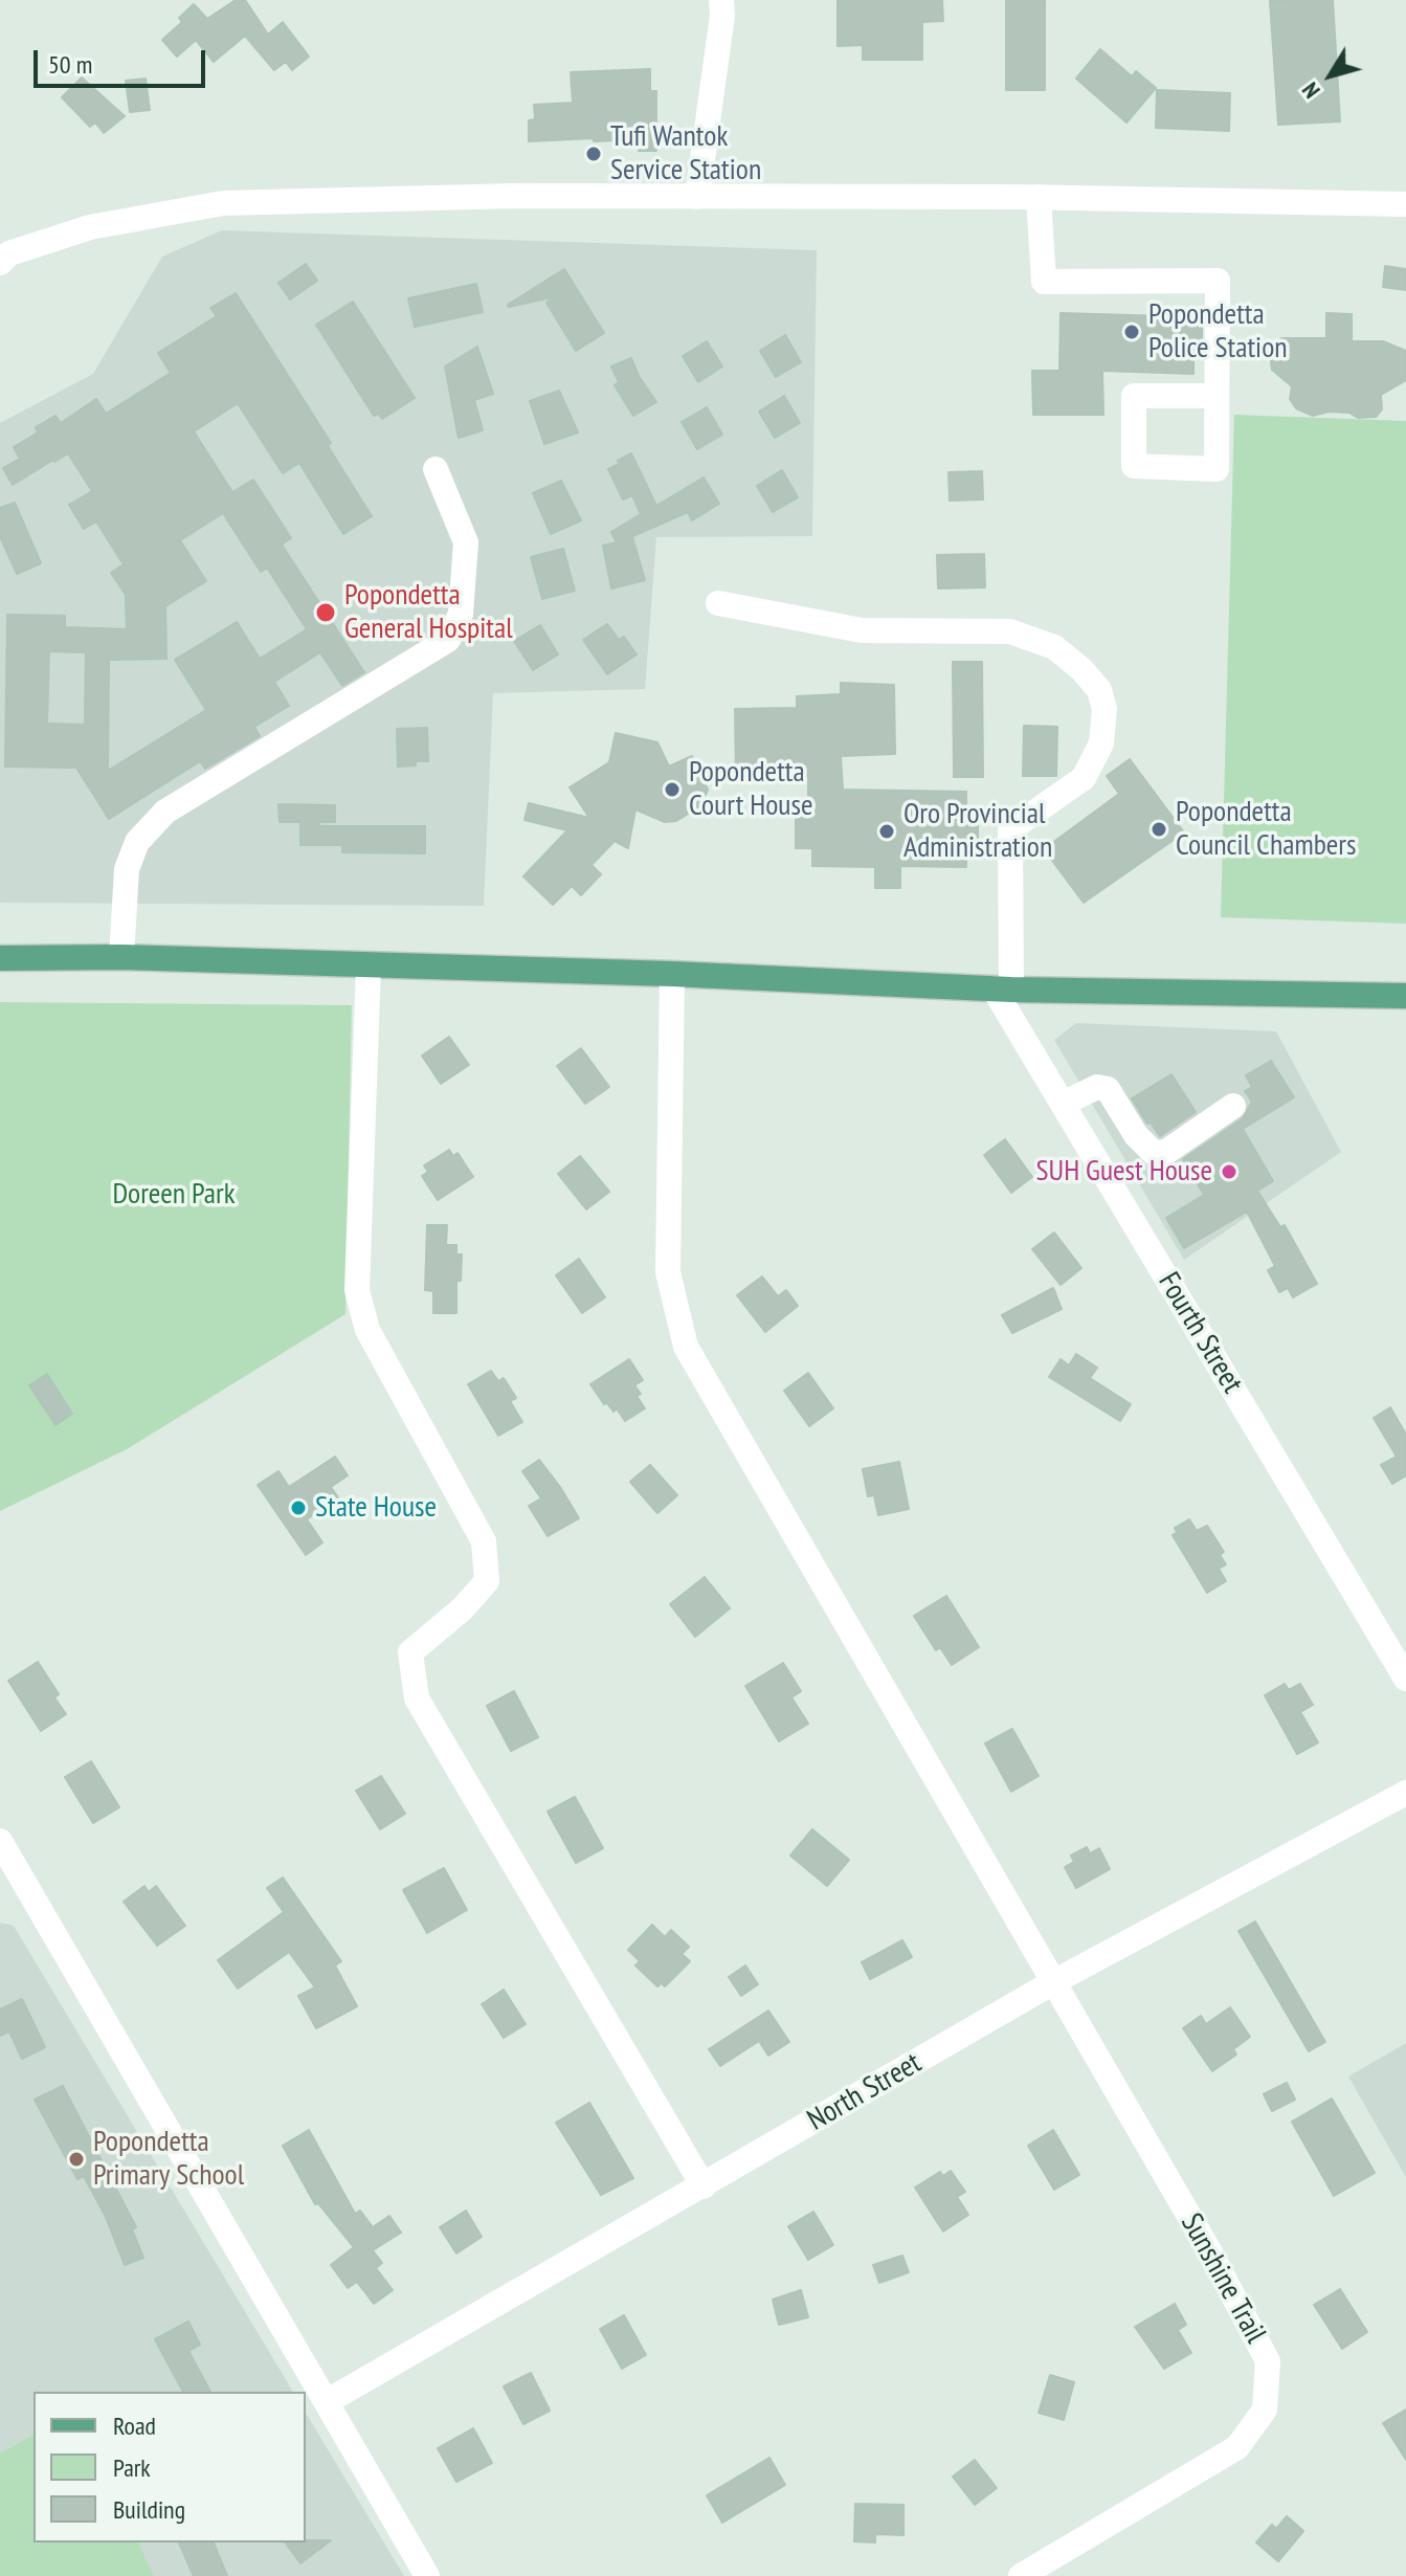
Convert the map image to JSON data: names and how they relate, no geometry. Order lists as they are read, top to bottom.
{
  "streets": {
    "street": ["Fourth Street", "North Street", "Sunshine Trail"]
  },
  "crossings": [
    ["North Street", "Sunshine Trail"]
  ],
  "parks": ["Doreen Park"],
  "places": [
    "Tufi Wantok Service Station",
    "Popondetta Police Station",
    "Popondetta General Hospital",
    "Popondetta Court House",
    "Popondetta Council Chambers",
    "Oro Provincial Administration",
    "SUH Guest House",
    "State House",
    "Popondetta Primary School"
  ],
  "legend": ["Road", "Park", "Building"],
  "scale_bar": "50 m",
  "north": "bottom left"
}
